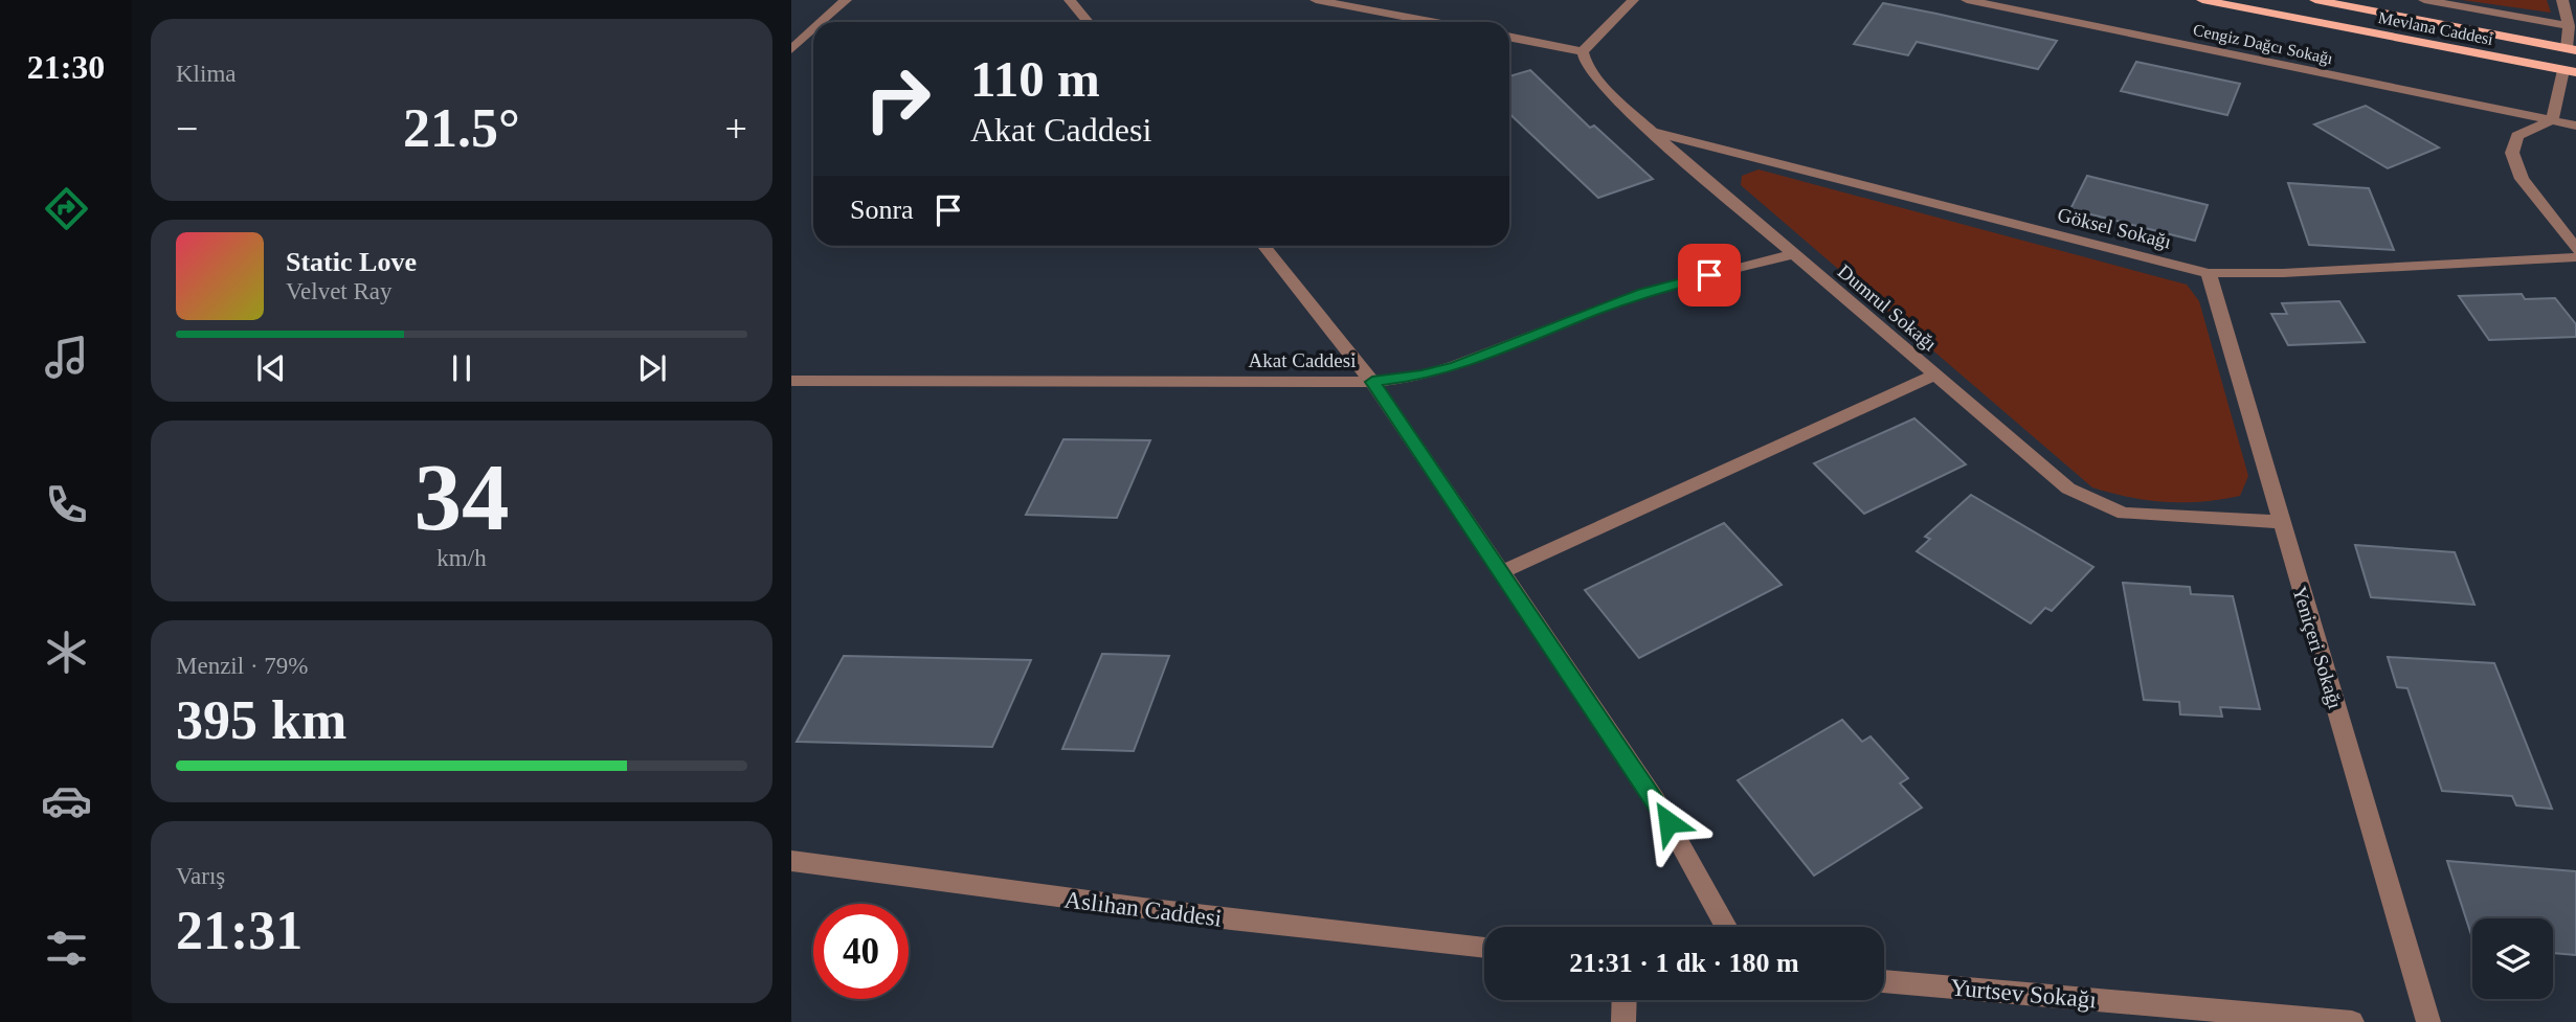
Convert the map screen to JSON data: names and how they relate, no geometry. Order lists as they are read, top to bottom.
{
  "streets": {
    "main road": ["Mevlana Caddesi"],
    "street": [
      "Cengiz Dağcı Sokağı",
      "Göksel Sokağı",
      "Dumrul Sokağı",
      "Akat Caddesi",
      "Yeniçeri Sokağı",
      "Aslıhan Caddesi",
      "Yurtsev Sokağı"
    ]
  },
  "crossings": [
    ["Göksel Sokağı", "Dumrul Sokağı"],
    ["Göksel Sokağı", "Yeniçeri Sokağı"],
    ["Dumrul Sokağı", "Akat Caddesi"],
    ["Dumrul Sokağı", "Yeniçeri Sokağı"]
  ],
  "page": {
    "tabs": "21:30",
    "tile": [
      "Klima",
      ["34", "km/h"],
      ["Menzil · 79%", "395 km"],
      ["Varış", "21:31"]
    ],
    "turn": ["110 m", "Akat Caddesi"],
    "heat": ["−", "21.5°", "+"],
    "then": "Sonra",
    "song": ["Static Love", "Velvet Ray"],
    "limit": "40",
    "trip": "21:31 · 1 dk · 180 m"
  }
}
